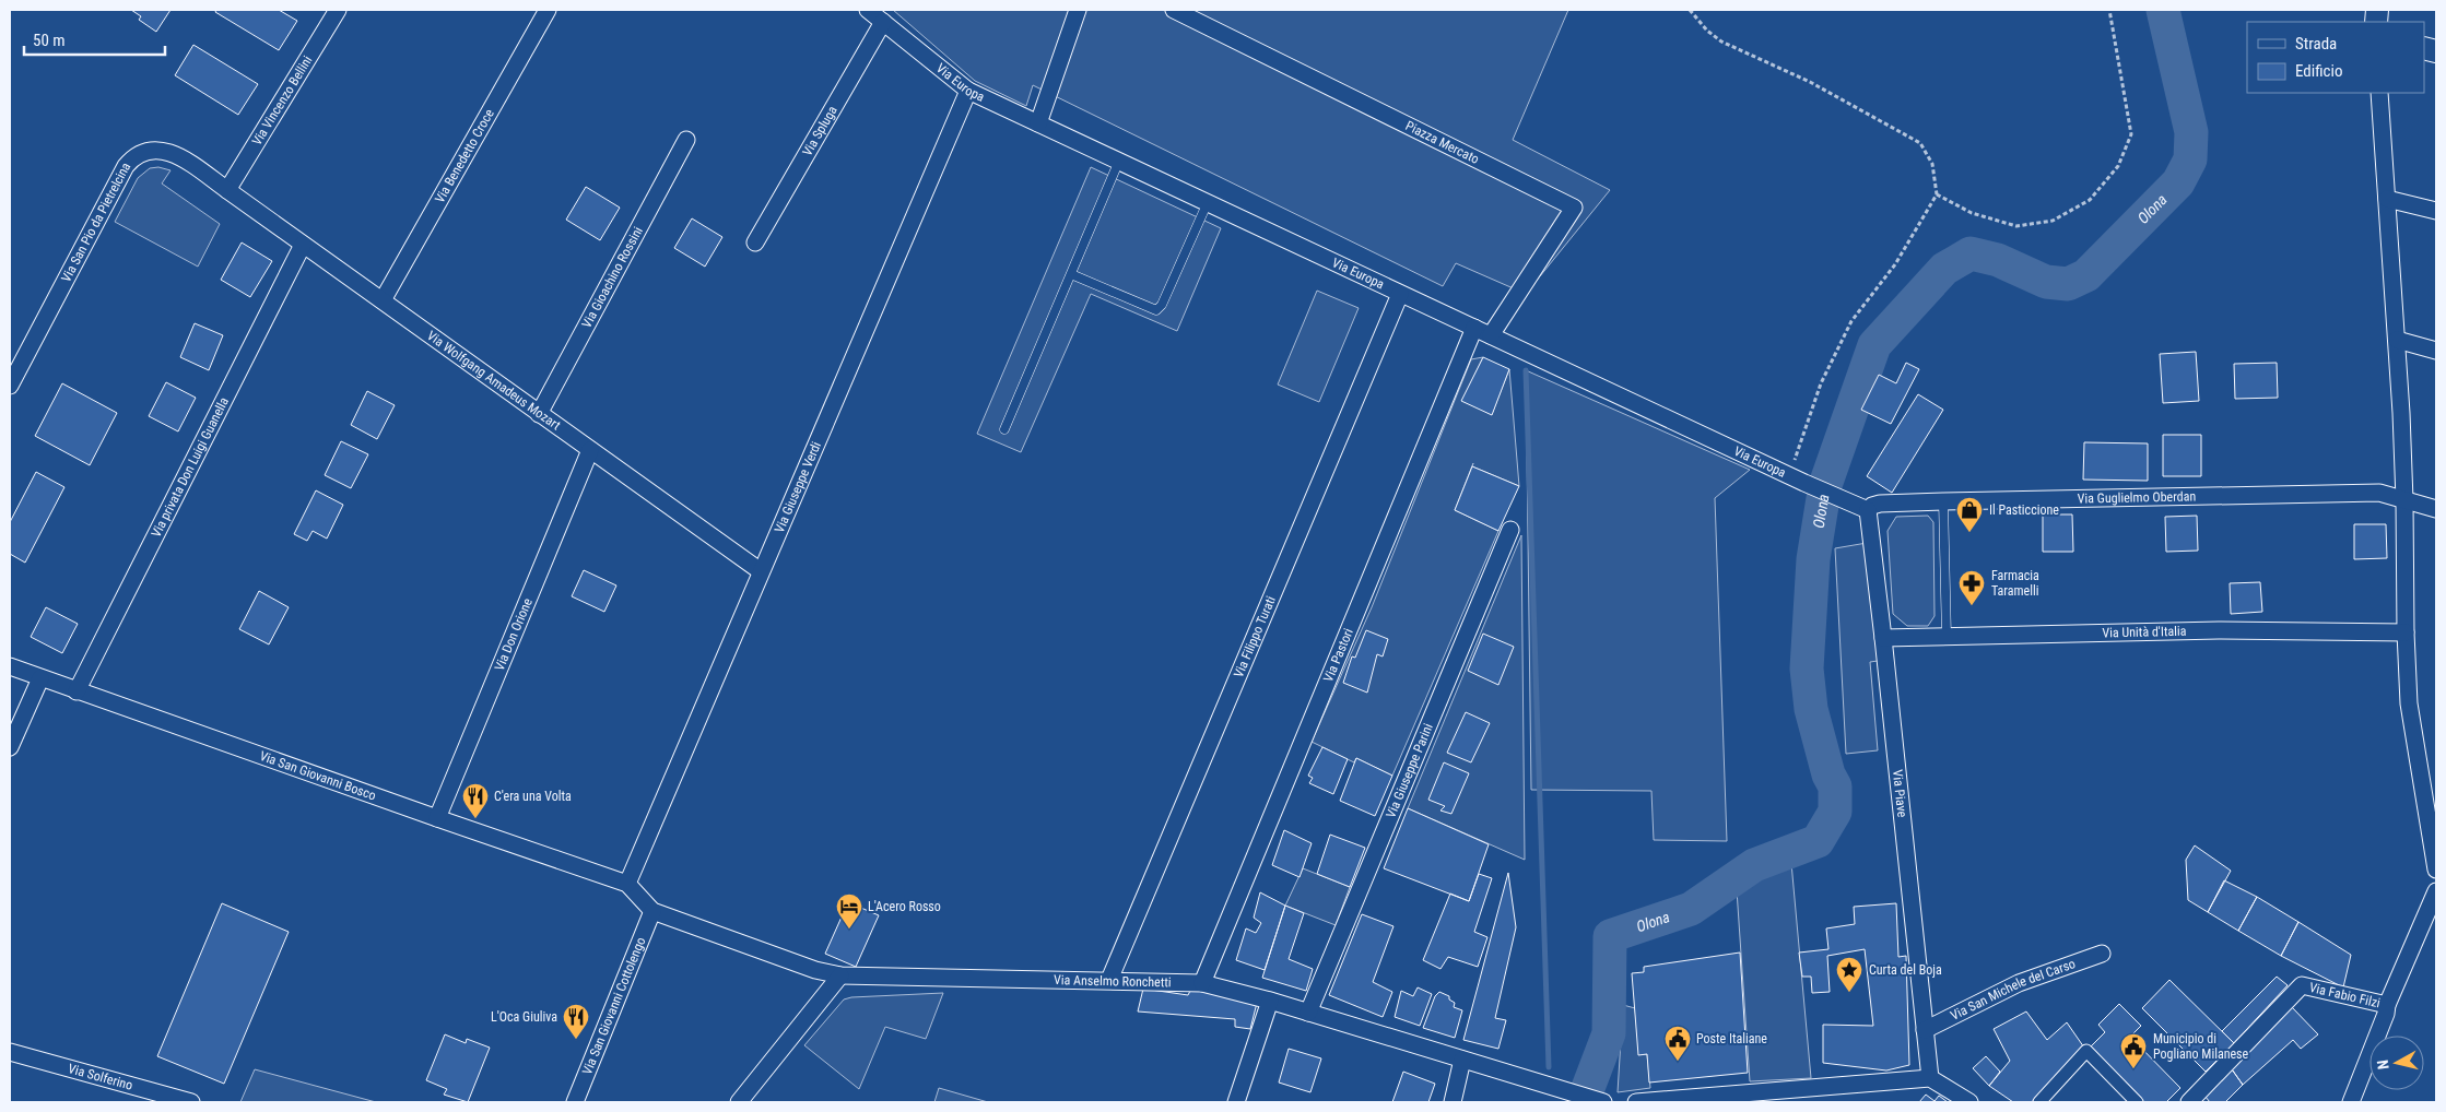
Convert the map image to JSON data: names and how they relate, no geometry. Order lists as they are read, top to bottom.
{
  "streets": {
    "street": [
      "Via Europa",
      "Via Vincenzo Bellini",
      "Via Spluga",
      "Piazza Mercato",
      "Via Benedetto Croce",
      "Via San Pio da Pietrelcina",
      "Via Gioachino Rossini",
      "Via Wolfgang Amadeus Mozart",
      "Via privata Don Luigi Guanella",
      "Via Giuseppe Verdi",
      "Via Guglielmo Oberdan",
      "Via Unità d'Italia",
      "Via Don Orione",
      "Via Filippo Turati",
      "Via Pastori",
      "Via Giuseppe Parini",
      "Via San Giovanni Bosco",
      "Via Piave",
      "Via Anselmo Ronchetti",
      "Via San Michele del Carso",
      "Via Fabio Filzi",
      "Via San Giovanni Cottolengo",
      "Via Solferino"
    ]
  },
  "crossings": [
    ["Via Europa", "Via Spluga"],
    ["Via Europa", "Piazza Mercato"],
    ["Via Europa", "Via Giuseppe Verdi"],
    ["Via Europa", "Via Guglielmo Oberdan"],
    ["Via Europa", "Via Filippo Turati"],
    ["Via Europa", "Via Pastori"],
    ["Via Europa", "Via Piave"],
    ["Via Vincenzo Bellini", "Via San Pio da Pietrelcina"],
    ["Via Vincenzo Bellini", "Via Wolfgang Amadeus Mozart"],
    ["Via Benedetto Croce", "Via Wolfgang Amadeus Mozart"],
    ["Via San Pio da Pietrelcina", "Via Wolfgang Amadeus Mozart"],
    ["Via Gioachino Rossini", "Via Wolfgang Amadeus Mozart"],
    ["Via Wolfgang Amadeus Mozart", "Via privata Don Luigi Guanella"],
    ["Via Wolfgang Amadeus Mozart", "Via Giuseppe Verdi"],
    ["Via Wolfgang Amadeus Mozart", "Via Don Orione"],
    ["Via privata Don Luigi Guanella", "Via San Giovanni Bosco"],
    ["Via Giuseppe Verdi", "Via San Giovanni Bosco"],
    ["Via Giuseppe Verdi", "Via Anselmo Ronchetti"],
    ["Via Guglielmo Oberdan", "Via Piave"],
    ["Via Unità d'Italia", "Via Piave"],
    ["Via Don Orione", "Via San Giovanni Bosco"],
    ["Via Filippo Turati", "Via Anselmo Ronchetti"],
    ["Via Pastori", "Via Anselmo Ronchetti"],
    ["Via Giuseppe Parini", "Via Anselmo Ronchetti"],
    ["Via San Giovanni Bosco", "Via Anselmo Ronchetti"],
    ["Via Piave", "Via San Michele del Carso"],
    ["Via Anselmo Ronchetti", "Via San Giovanni Cottolengo"]
  ],
  "water": ["Olona"],
  "places": {
    "shop": ["Il Pasticcione"],
    "pharmacy": ["Farmacia Taramelli"],
    "restaurant": ["C'era una Volta", "L'Oca Giuliva"],
    "hotel": ["L'Acero Rosso"],
    "place": ["Curta del Boja"],
    "public building": ["Poste Italiane", "Municipio di Pogliano Milanese"]
  },
  "legend": ["Strada", "Edificio"],
  "scale_bar": "50 m",
  "north": "left"
}
